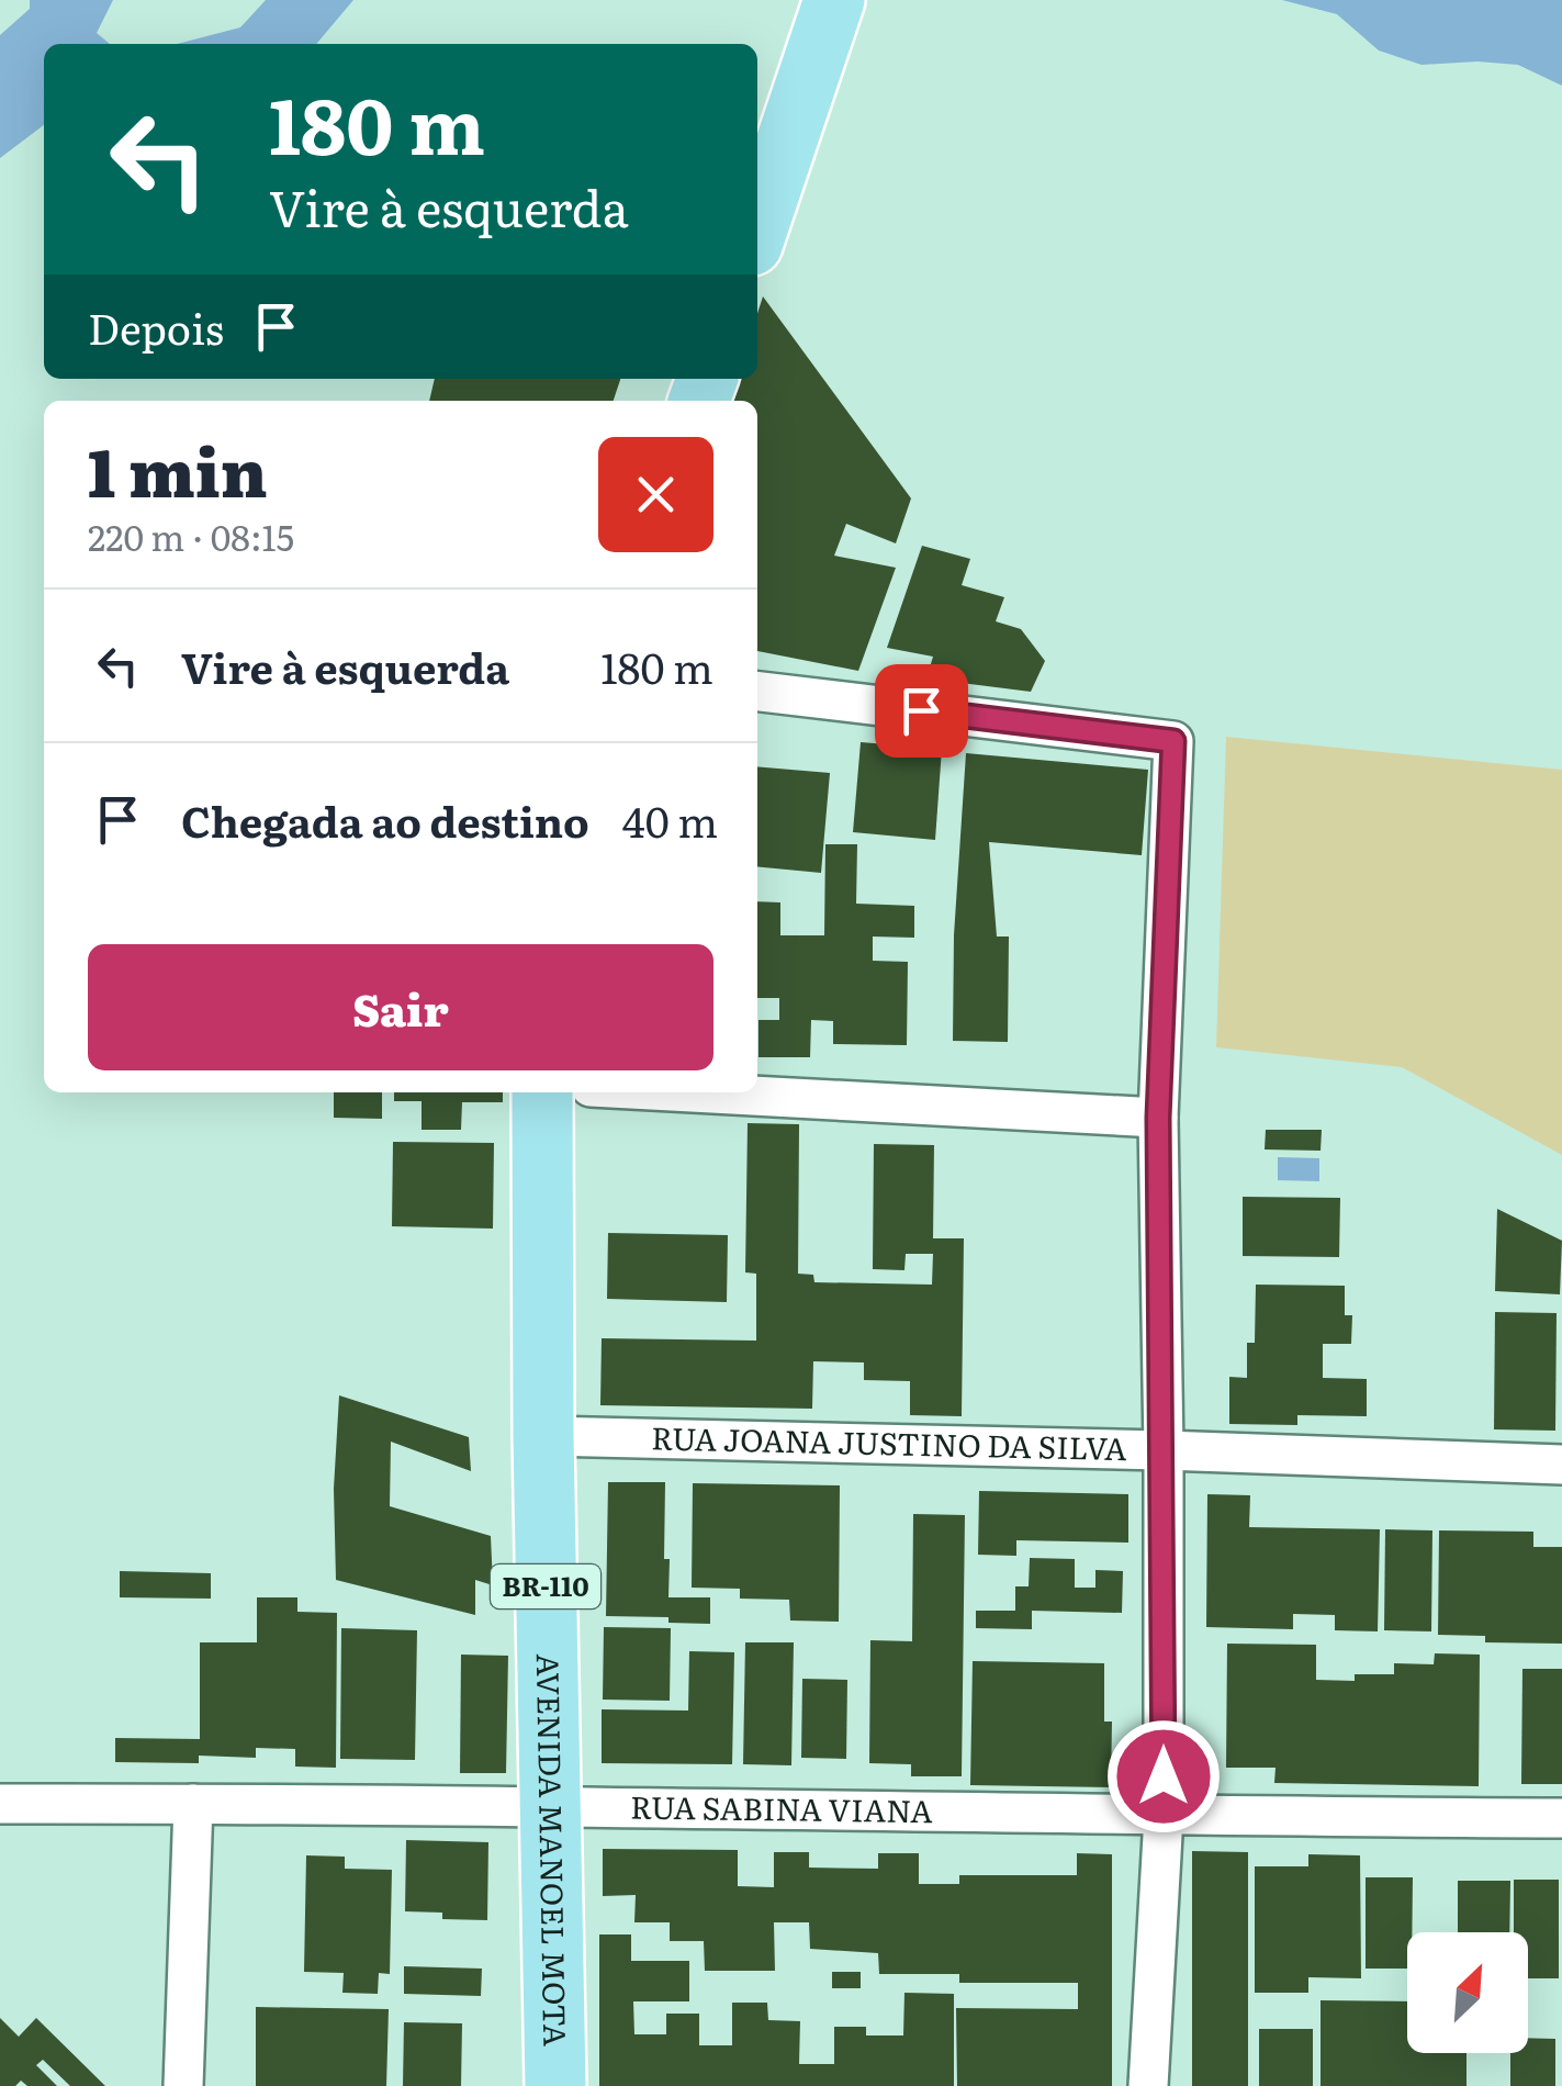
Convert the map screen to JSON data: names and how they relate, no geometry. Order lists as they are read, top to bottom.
{
  "streets": {
    "main road": ["BR-110", "AVENIDA MANOEL MOTA"],
    "street": ["RUA JOANA JUSTINO DA SILVA", "RUA SABINA VIANA"]
  },
  "crossings": [
    ["RUA JOANA JUSTINO DA SILVA", "AVENIDA MANOEL MOTA"],
    ["RUA SABINA VIANA", "AVENIDA MANOEL MOTA"]
  ],
  "north": "top right",
  "page": {
    "turn": ["180 m", "Vire à esquerda"],
    "then": "Depois",
    "heading": ["1 min", "220 m · 08:15"],
    "list": [
      {
        "name": "Vire à esquerda",
        "value": "180 m"
      },
      {
        "name": "Chegada ao destino",
        "value": "40 m"
      }
    ],
    "buttons": "Sair"
  }
}
